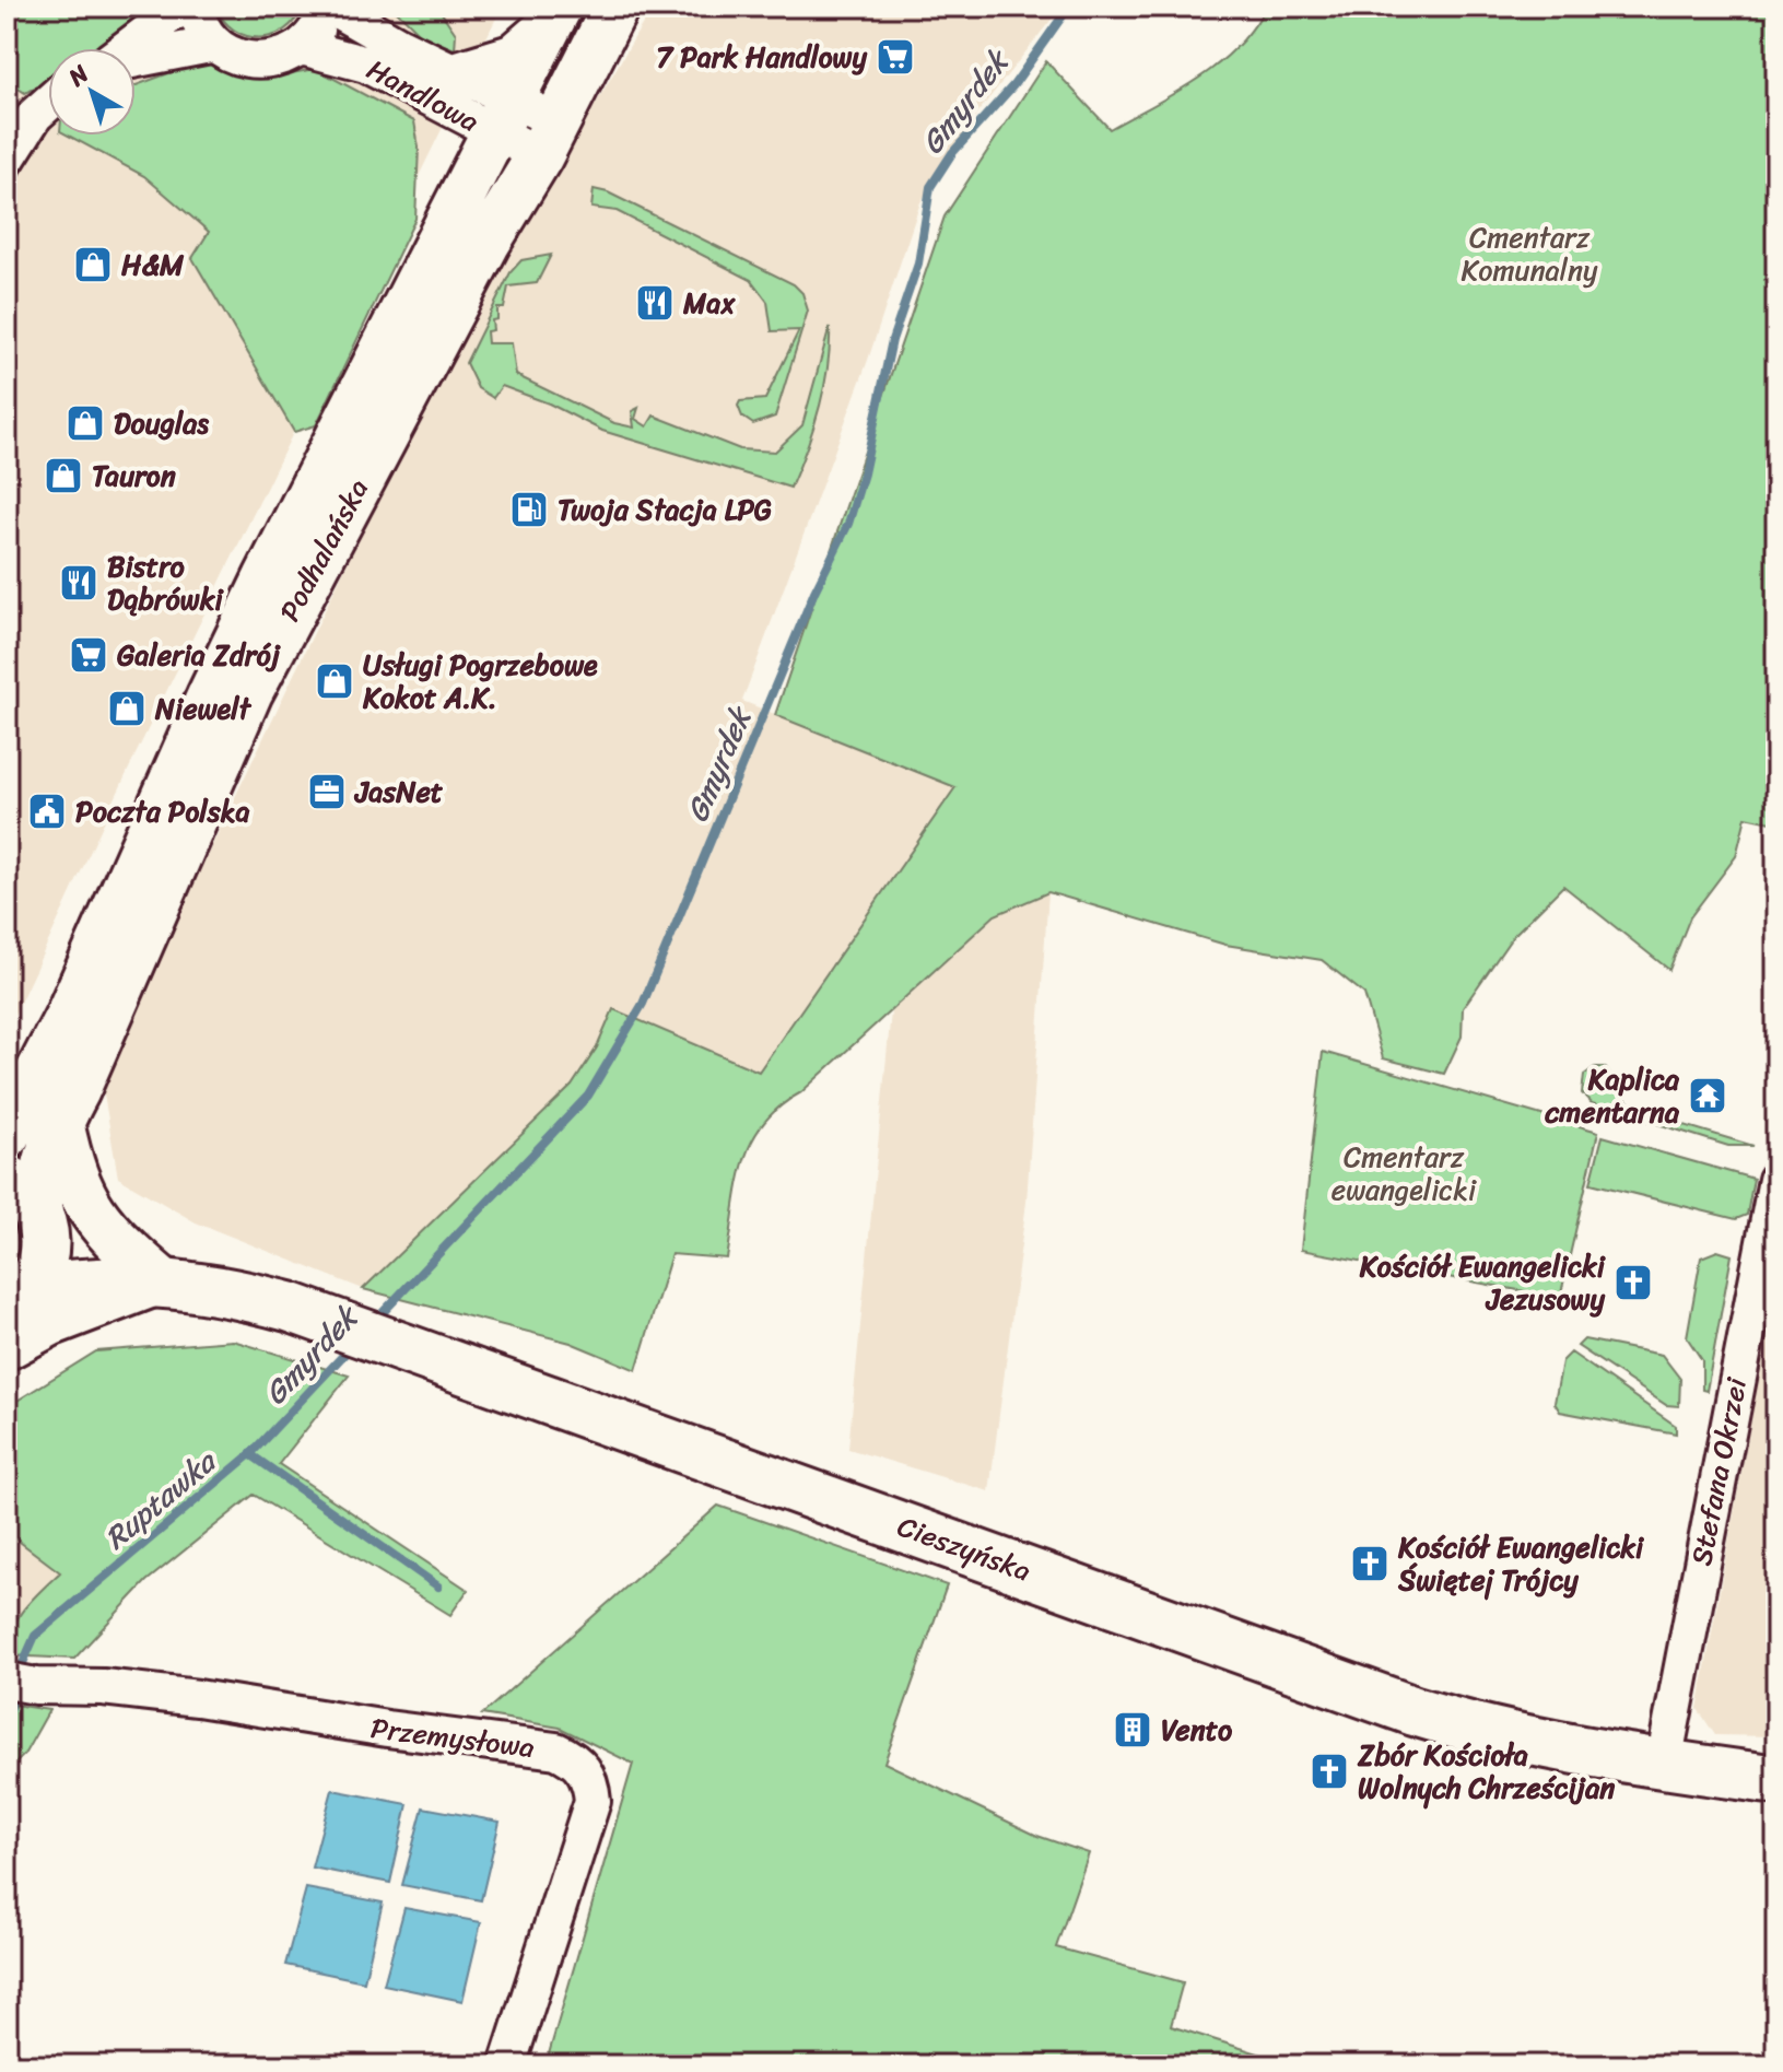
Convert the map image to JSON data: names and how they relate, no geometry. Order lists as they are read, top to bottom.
{
  "streets": {
    "main road": ["Cieszyńska"],
    "street": [
      "Handlowa",
      "Podhalańska",
      "Stefana Okrzei",
      "Przemysłowa"
    ]
  },
  "crossings": [
    ["Handlowa", "Podhalańska"],
    ["Podhalańska", "Cieszyńska"],
    ["Stefana Okrzei", "Cieszyńska"]
  ],
  "water": ["Gmyrdek", "Ruptawka"],
  "parks": ["Cmentarz Komunalny", "Cmentarz ewangelicki"],
  "places": {
    "supermarket": ["7 Park Handlowy", "Galeria Zdrój"],
    "shop": [
      "H&M",
      "Douglas",
      "Tauron",
      "Usługi Pogrzebowe Kokot A.K.",
      "Niewelt"
    ],
    "restaurant": ["Max", "Bistro Dąbrówki"],
    "fuel station": ["Twoja Stacja LPG"],
    "office": ["JasNet"],
    "public building": ["Poczta Polska"],
    "temple": ["Kaplica cmentarna"],
    "church": ["Kościół Ewangelicki Jezusowy", "Kościół Ewangelicki Świętej Trójcy", "Zbór Kościoła Wolnych Chrześcijan"],
    "building": ["Vento"]
  },
  "north": "top left"
}
